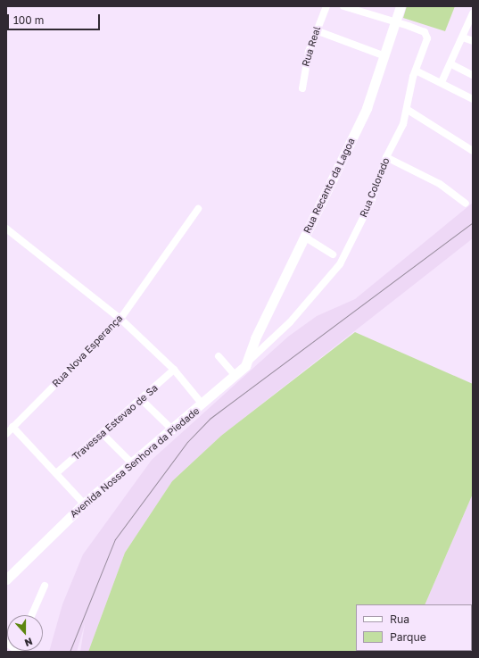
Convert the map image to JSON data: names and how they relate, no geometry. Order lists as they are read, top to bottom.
{
  "streets": {
    "street": [
      "Rua Real",
      "Rua Recanto da Lagoa",
      "Rua Colorado",
      "Rua Nova Esperança",
      "Travessa Estevao de Sa",
      "Avenida Nossa Senhora da Piedade"
    ]
  },
  "crossings": [
    ["Rua Recanto da Lagoa", "Rua Colorado"],
    ["Rua Recanto da Lagoa", "Avenida Nossa Senhora da Piedade"],
    ["Rua Colorado", "Avenida Nossa Senhora da Piedade"]
  ],
  "legend": ["Rua", "Parque"],
  "scale_bar": "100 m",
  "north": "bottom"
}
